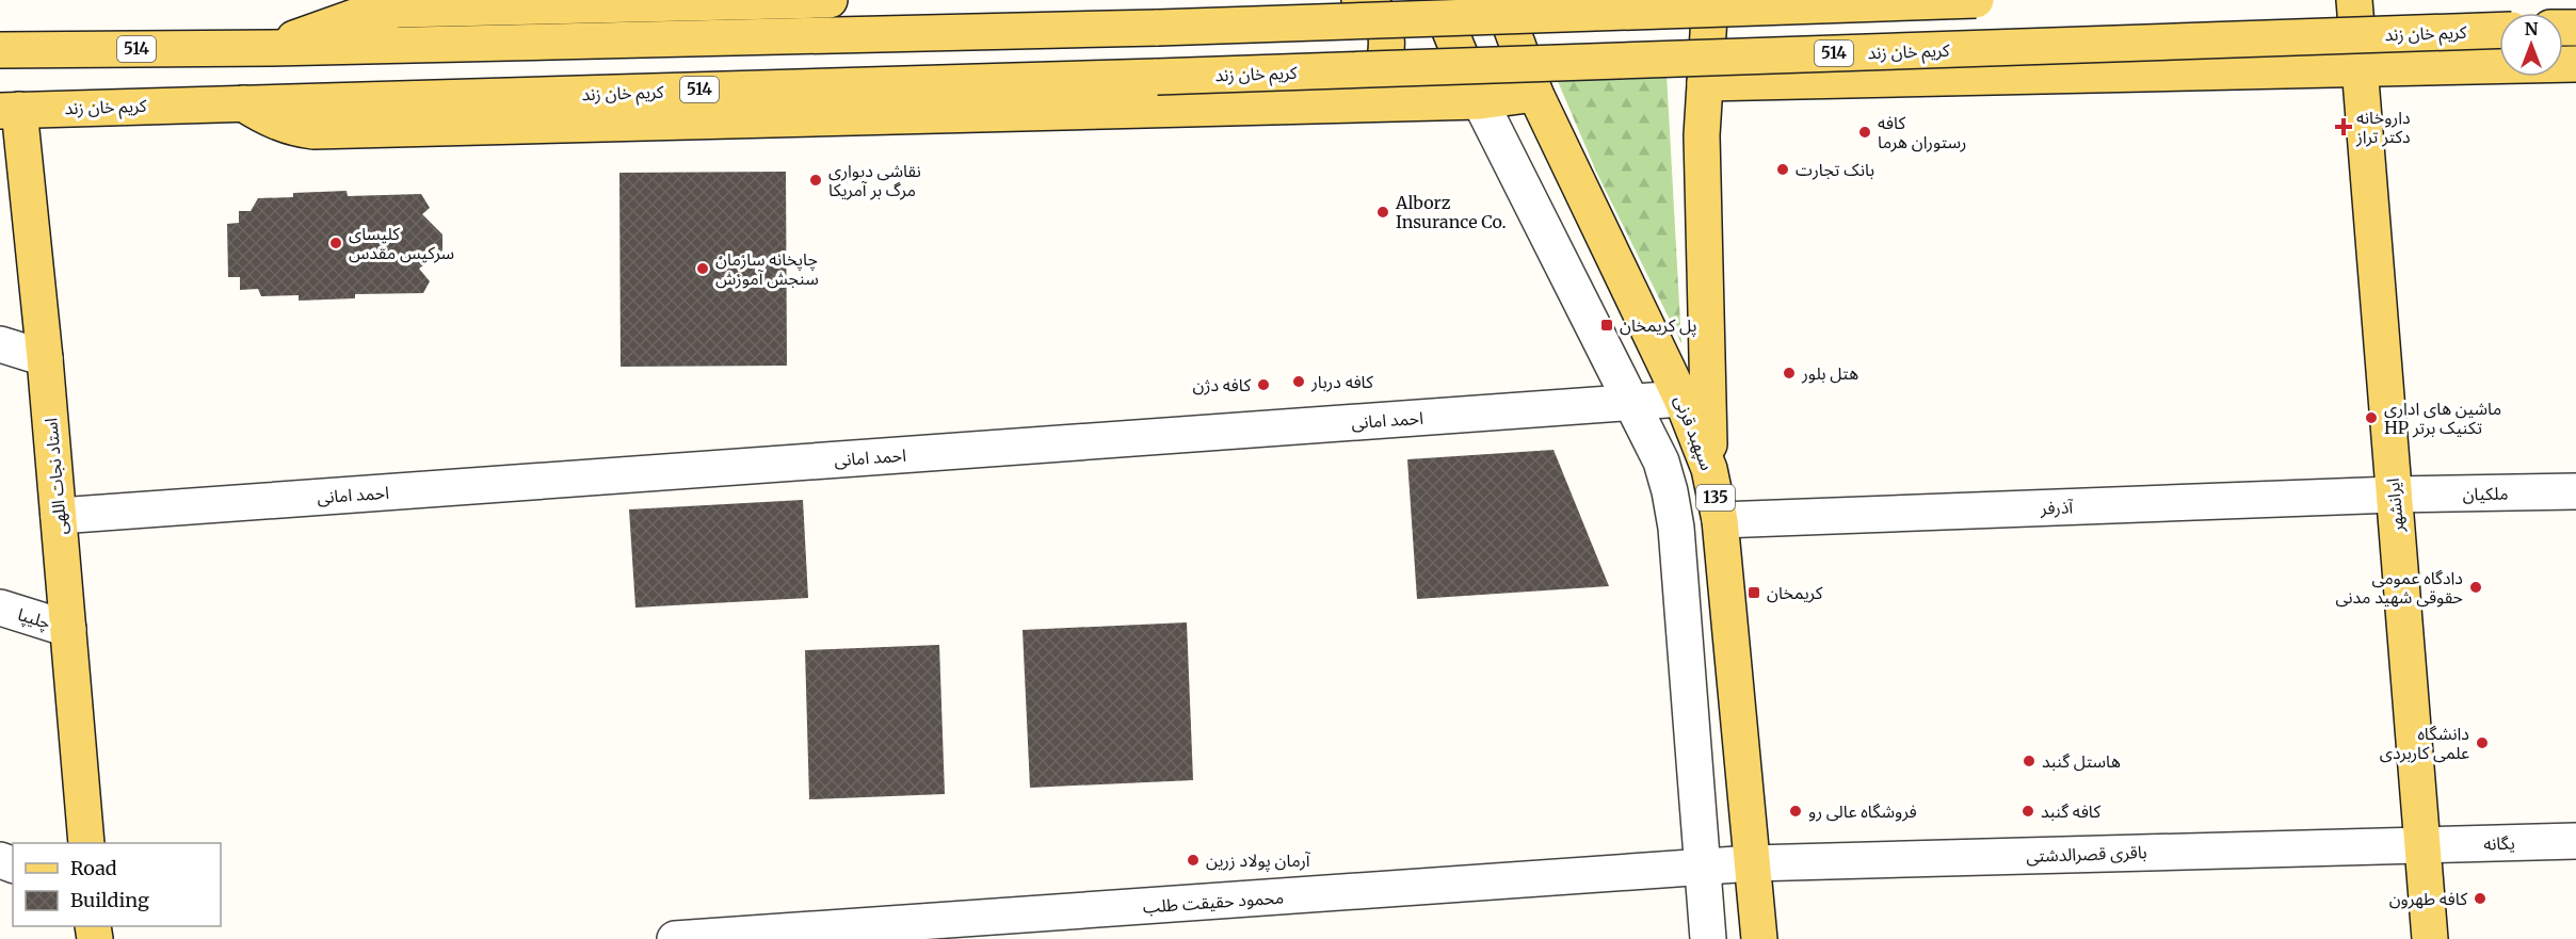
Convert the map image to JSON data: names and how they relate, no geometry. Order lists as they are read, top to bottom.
{
  "streets": {
    "main road": [
      "کریم خان زند",
      "514",
      "سپهبد قرنی",
      "استاد نجات اللهی",
      "135",
      "ایرانشهر"
    ],
    "street": [
      "احمد امانی",
      "ملکیان",
      "آذرفر",
      "چلیپا",
      "یگانه",
      "باقری قصرالدشتی",
      "محمود حقیقت طلب"
    ]
  },
  "crossings": [
    ["کریم خان زند", "استاد نجات اللهی"],
    ["کریم خان زند", "ایرانشهر"],
    ["احمد امانی", "سپهبد قرنی"],
    ["احمد امانی", "استاد نجات اللهی"],
    ["سپهبد قرنی", "آذرفر"],
    ["سپهبد قرنی", "باقری قصرالدشتی"],
    ["سپهبد قرنی", "محمود حقیقت طلب"],
    ["استاد نجات اللهی", "چلیپا"],
    ["ملکیان", "ایرانشهر"],
    ["ملکیان", "آذرفر"],
    ["ایرانشهر", "آذرفر"],
    ["ایرانشهر", "یگانه"],
    ["ایرانشهر", "باقری قصرالدشتی"],
    ["یگانه", "باقری قصرالدشتی"],
    ["باقری قصرالدشتی", "محمود حقیقت طلب"]
  ],
  "places": {
    "health": ["داروخانه دکتر تراز"],
    "other": [
      "کافه رستوران هرما",
      "بانک تجارت",
      "نقاشی دیواری مرگ بر آمریکا",
      "Alborz Insurance Co.",
      "کلیسای سرکیس مقدس",
      "چاپخانه سازمان سنجش آموزش",
      "هتل بلور",
      "کافه دربار",
      "کافه دژن",
      "ماشین های اداری HP تکنیک برتر",
      "دادگاه عمومی حقوقی شهید مدنی",
      "دانشگاه علمی کاربردی",
      "هاستل گنبد",
      "فروشگاه عالی رو",
      "کافه گنبد",
      "آرمان پولاد زرین",
      "کافه طهرون"
    ],
    "transit": ["پل کریمخان", "کریمخان"]
  },
  "legend": ["Road", "Building"],
  "north": "top"
}
